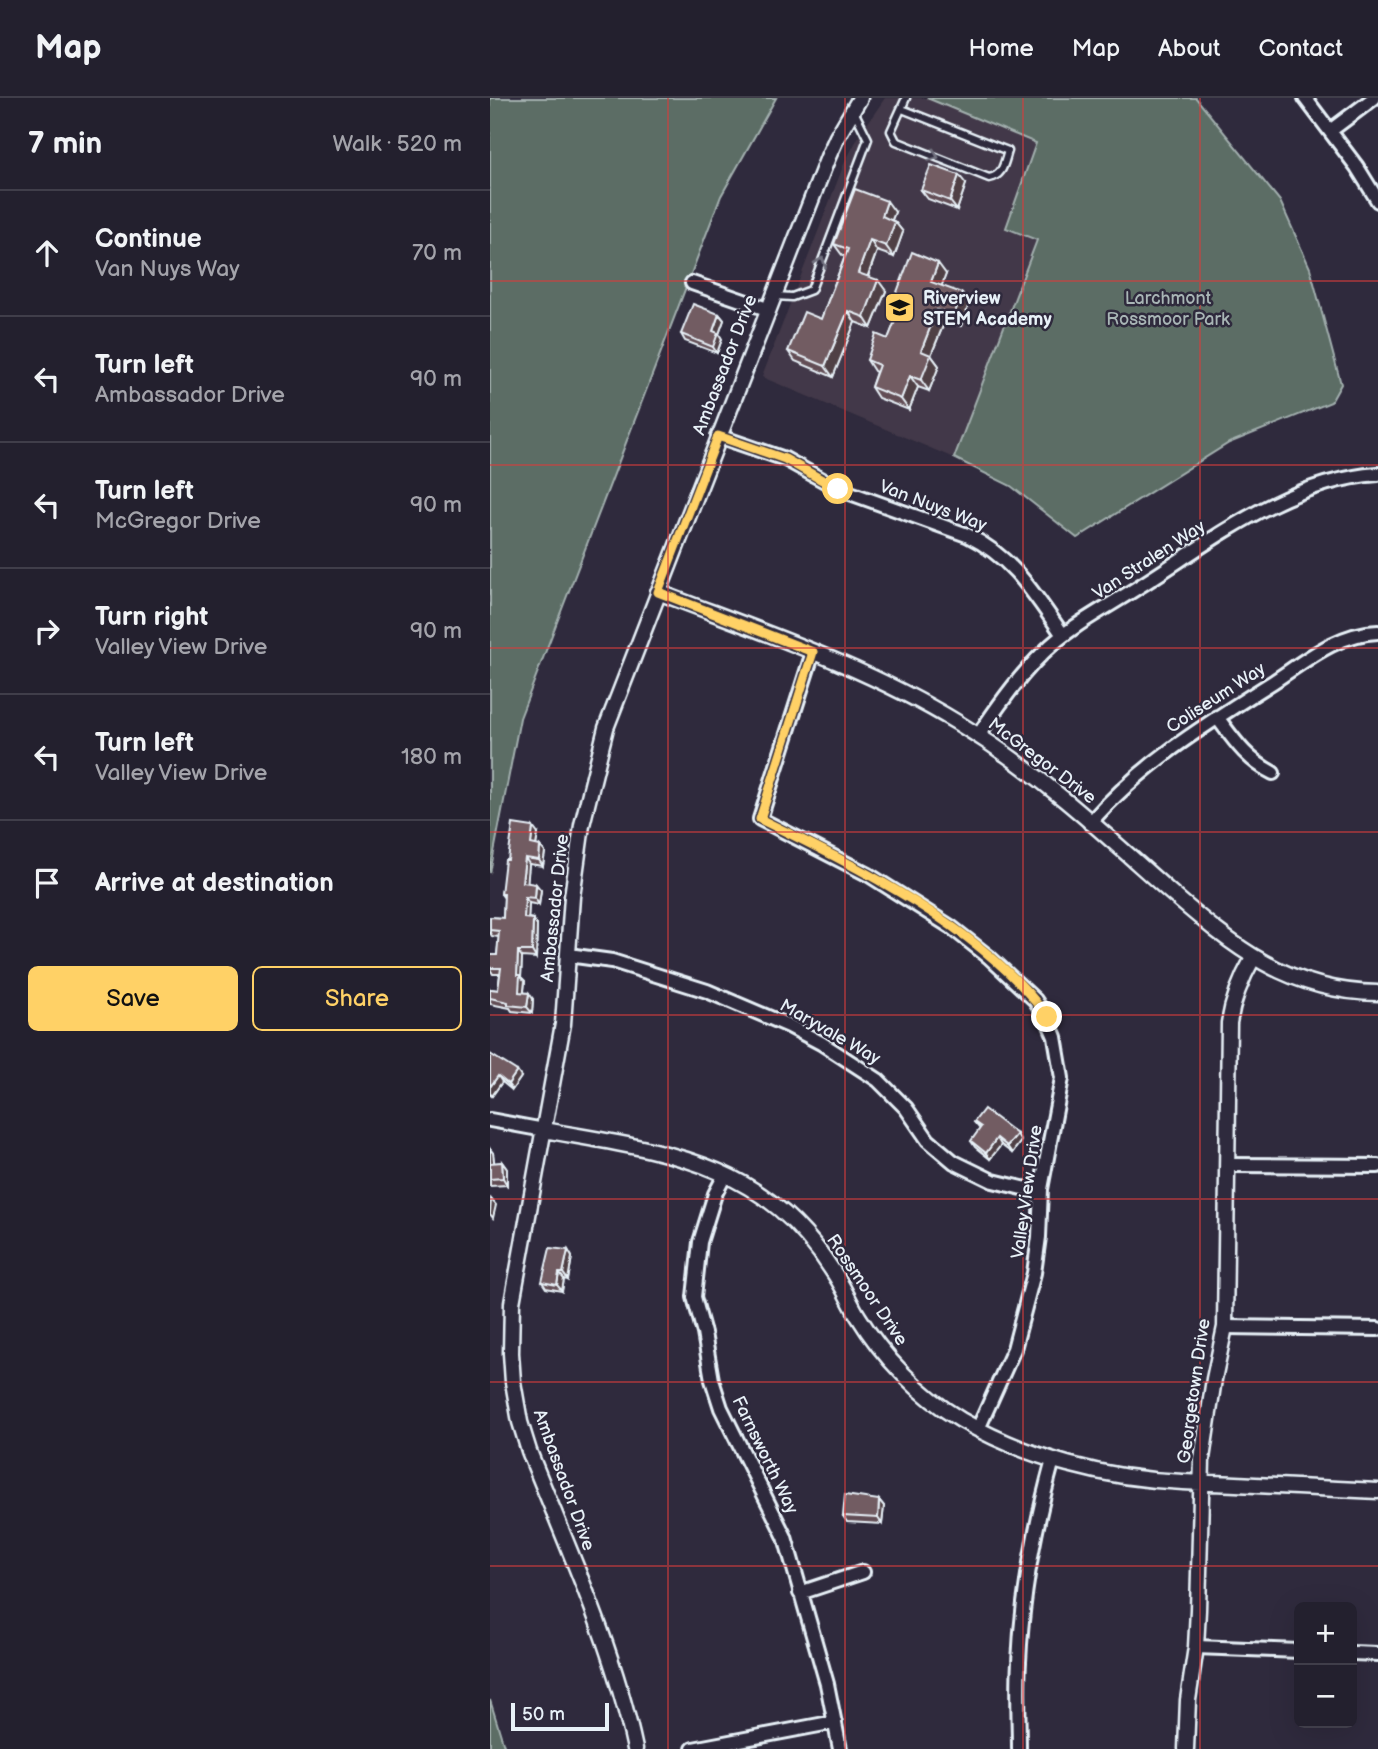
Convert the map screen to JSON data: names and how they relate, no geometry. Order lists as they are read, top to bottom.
{
  "streets": {
    "street": [
      "Ambassador Drive",
      "Van Nuys Way",
      "Van Stralen Way",
      "Coliseum Way",
      "McGregor Drive",
      "Maryvale Way",
      "Valley View Drive",
      "Rossmoor Drive",
      "Georgetown Drive",
      "Farnsworth Way"
    ]
  },
  "crossings": [
    ["Ambassador Drive", "Van Nuys Way"],
    ["Ambassador Drive", "McGregor Drive"],
    ["Ambassador Drive", "Maryvale Way"],
    ["Ambassador Drive", "Rossmoor Drive"],
    ["Van Nuys Way", "Van Stralen Way"],
    ["Van Stralen Way", "McGregor Drive"],
    ["Coliseum Way", "McGregor Drive"],
    ["McGregor Drive", "Valley View Drive"],
    ["McGregor Drive", "Georgetown Drive"],
    ["Maryvale Way", "Valley View Drive"],
    ["Valley View Drive", "Rossmoor Drive"],
    ["Rossmoor Drive", "Georgetown Drive"],
    ["Rossmoor Drive", "Farnsworth Way"]
  ],
  "parks": ["Larchmont Rossmoor Park"],
  "places": {
    "school or university": ["Riverview STEM Academy"]
  },
  "scale_bar": "50 m",
  "page": {
    "header": "Map",
    "nav": [
      "Home",
      "Map",
      "About",
      "Contact"
    ],
    "heading": ["7 min", "Walk · 520 m"],
    "list": [
      ["Continue", "Van Nuys Way", "70 m"],
      ["Turn left", "Ambassador Drive", "90 m"],
      ["Turn left", "McGregor Drive", "90 m"],
      ["Turn right", "Valley View Drive", "90 m"],
      ["Turn left", "Valley View Drive", "180 m"],
      "Arrive at destination"
    ],
    "buttons": ["Save", "Share"],
    "map_buttons": ["+", "−"],
    "scale": "50 m"
  }
}
